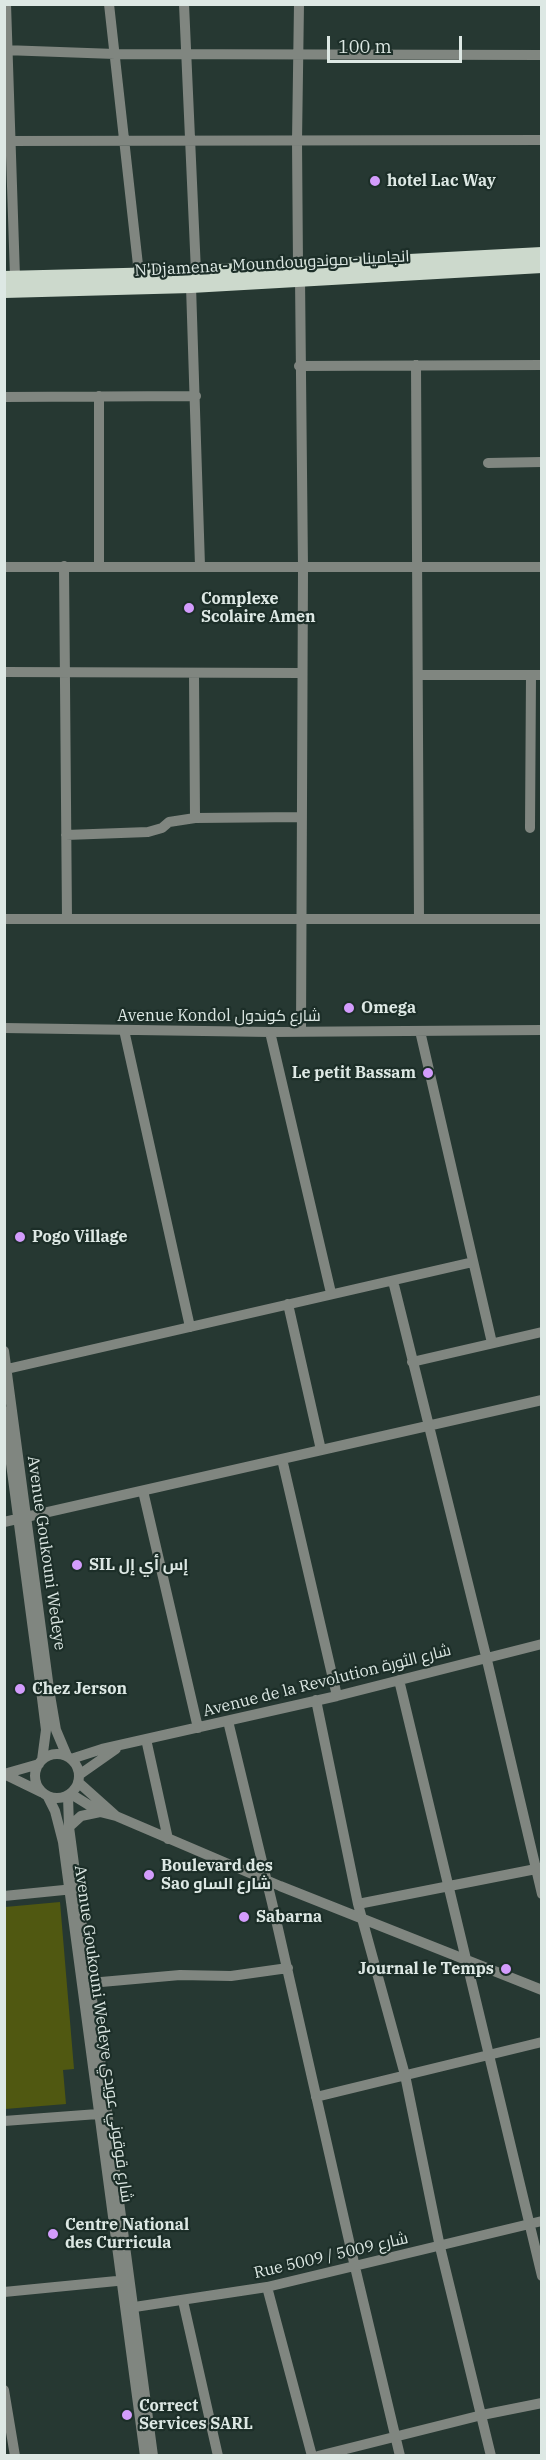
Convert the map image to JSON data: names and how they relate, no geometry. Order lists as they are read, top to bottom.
{
  "streets": {
    "main road": ["N'Djamena - Moundou انجامينا - موندو"],
    "street": [
      "Avenue Kondol شارع كوندول",
      "Avenue Goukouni Wedeye",
      "Avenue de la Revolution شارع الثورة",
      "Avenue Goukouni Wedeye شارع قوقوني عويدي",
      "Rue 5009 / شارع 5009"
    ]
  },
  "crossings": [
    ["Avenue Goukouni Wedeye", "Avenue de la Revolution شارع الثورة"],
    ["Avenue Goukouni Wedeye", "Avenue Goukouni Wedeye شارع قوقوني عويدي"],
    ["Avenue de la Revolution شارع الثورة", "Avenue Goukouni Wedeye شارع قوقوني عويدي"],
    ["Avenue Goukouni Wedeye شارع قوقوني عويدي", "Rue 5009 / شارع 5009"]
  ],
  "places": [
    "hotel Lac Way",
    "Complexe Scolaire Amen",
    "Omega",
    "Le petit Bassam",
    "Pogo Village",
    "SIL إس أي إل",
    "Chez Jerson",
    "Boulevard des Sao شارع الساو",
    "Sabarna",
    "Journal le Temps",
    "Centre National des Curricula",
    "Correct Services SARL"
  ],
  "scale_bar": "100 m"
}
